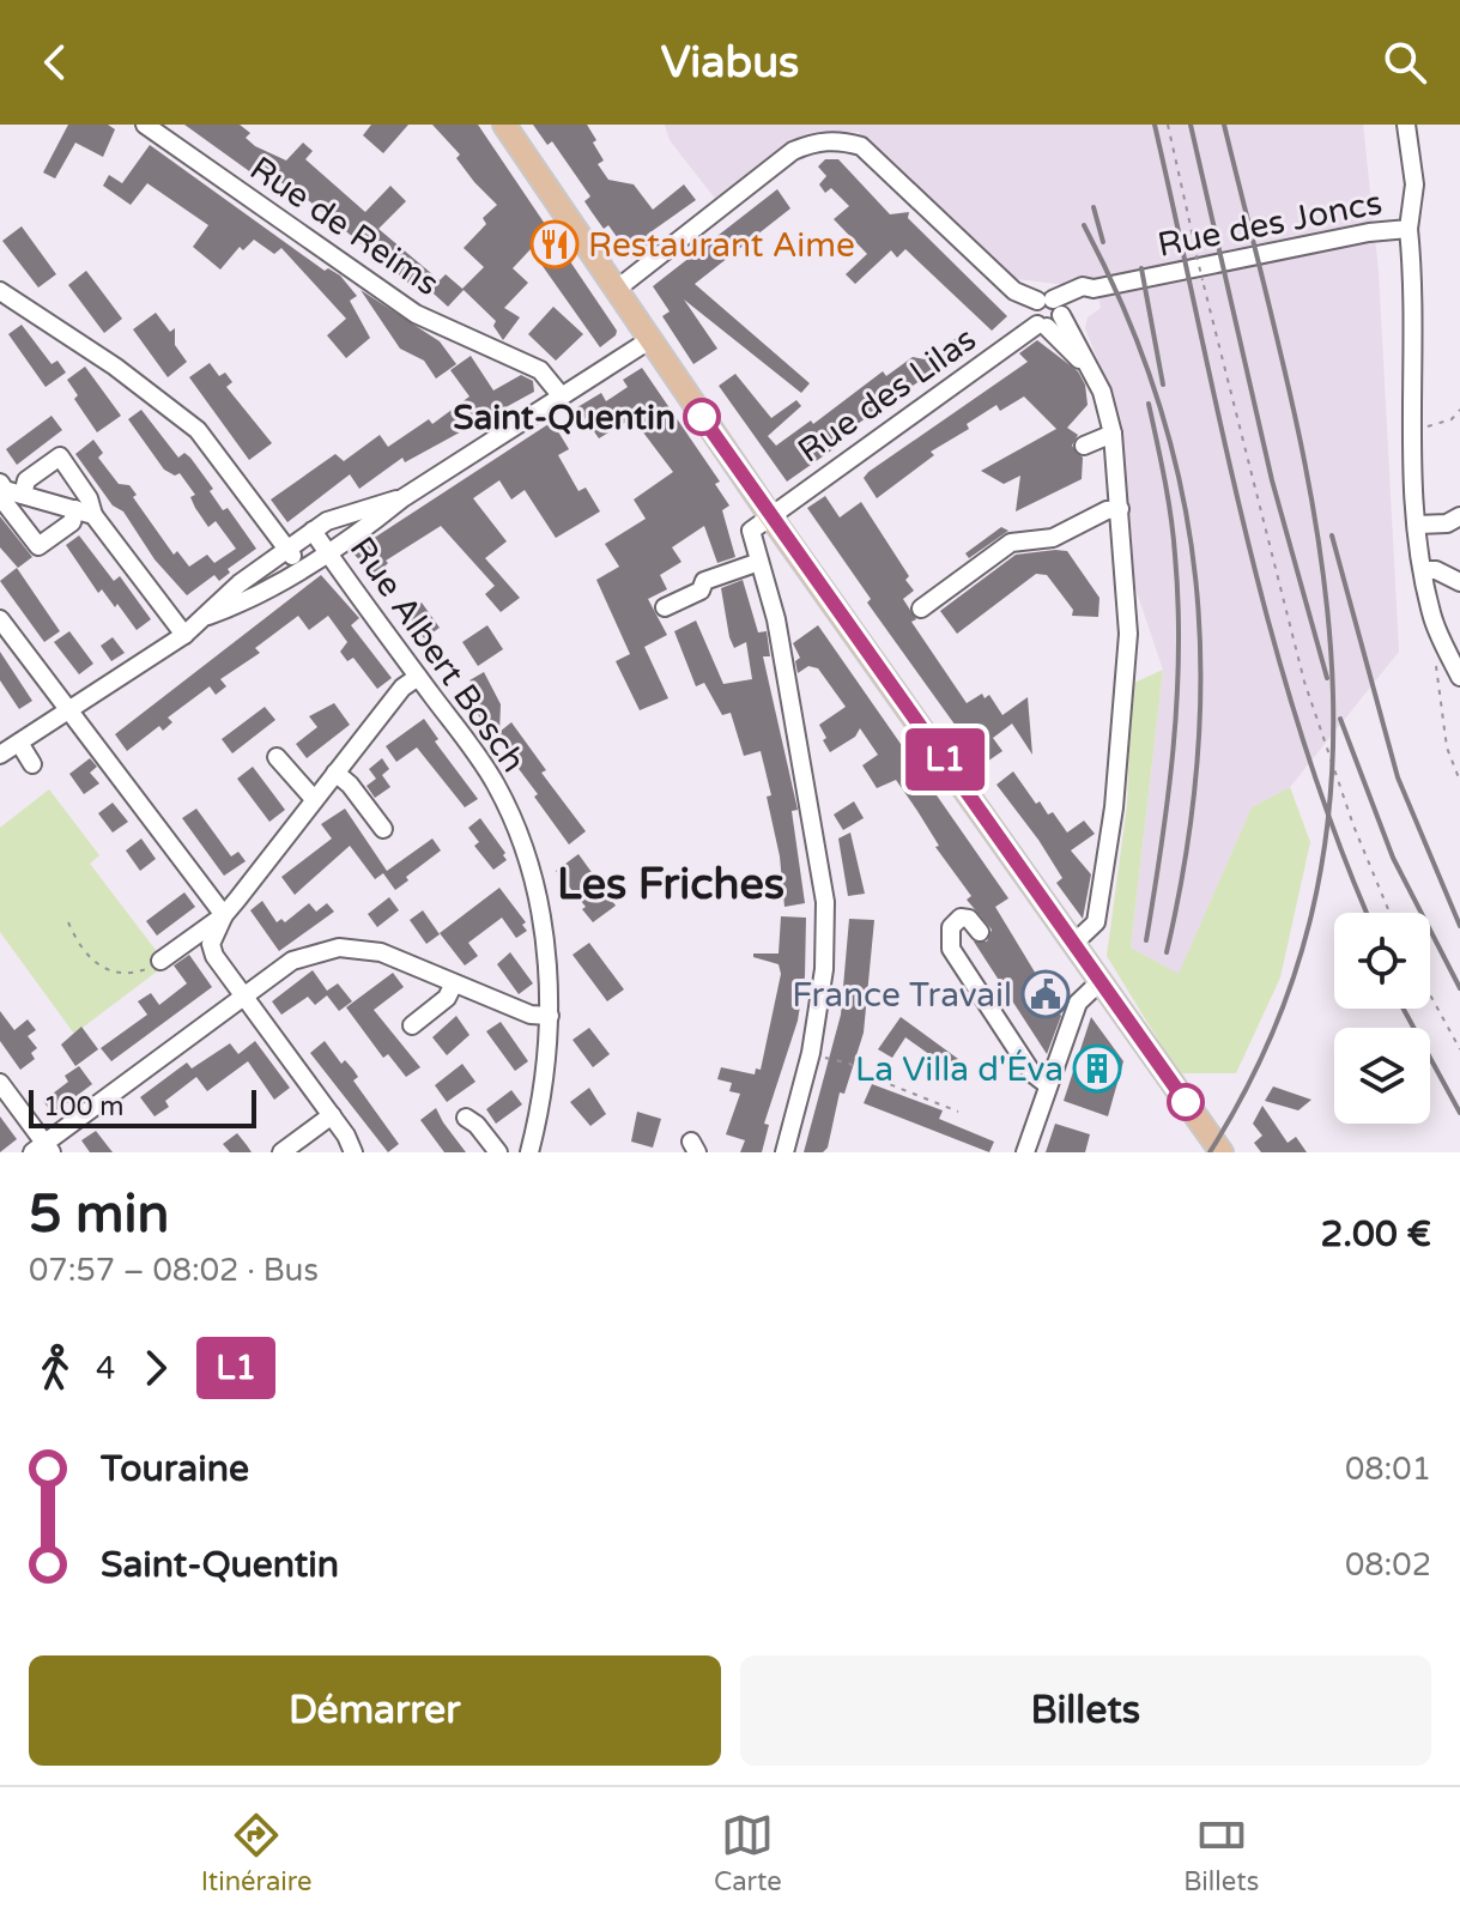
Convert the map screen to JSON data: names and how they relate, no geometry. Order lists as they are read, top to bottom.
{
  "streets": {
    "street": [
      "Rue des Joncs",
      "Rue de Reims",
      "Rue des Lilas",
      "Rue Albert Bosch"
    ]
  },
  "crossings": [
    ["Rue des Joncs", "Rue des Lilas"]
  ],
  "districts": ["Les Friches"],
  "places": {
    "restaurant": ["Restaurant Aime"],
    "other": ["Saint-Quentin"],
    "public building": ["France Travail"],
    "building": ["La Villa d'Éva"]
  },
  "lines": ["bus line L1"],
  "scale_bar": "100 m",
  "page": {
    "header": "Viabus",
    "on_map": "L1",
    "scale": "100 m",
    "heading": ["5 min", "07:57 – 08:02 · Bus", "2.00 €"],
    "legs": ["4", "L1"],
    "list": [
      {
        "name": "Touraine",
        "value": "08:01"
      },
      {
        "name": "Saint-Quentin",
        "value": "08:02"
      }
    ],
    "buttons": ["Démarrer", "Billets"],
    "tabs": ["Itinéraire", "Carte", "Billets"]
  }
}
